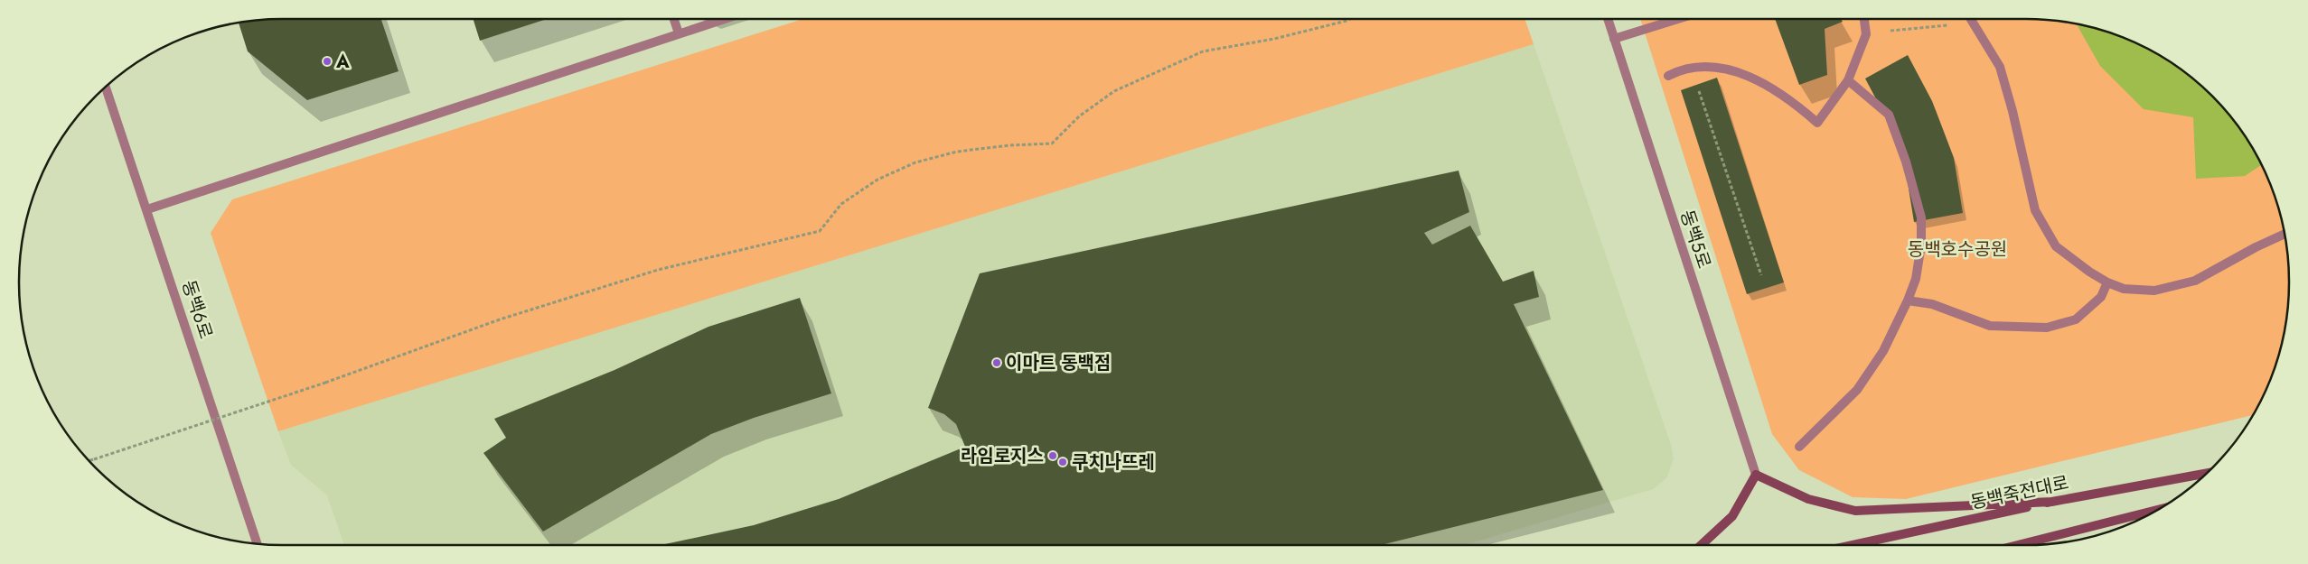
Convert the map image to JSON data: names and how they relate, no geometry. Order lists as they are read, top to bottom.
{
  "streets": {
    "main road": ["동백죽전대로"],
    "street": ["동백5로", "동백6로"]
  },
  "parks": ["동백호수공원"],
  "places": [
    "A",
    "이마트 동백점",
    "라임로지스",
    "쿠치나뜨레"
  ]
}
